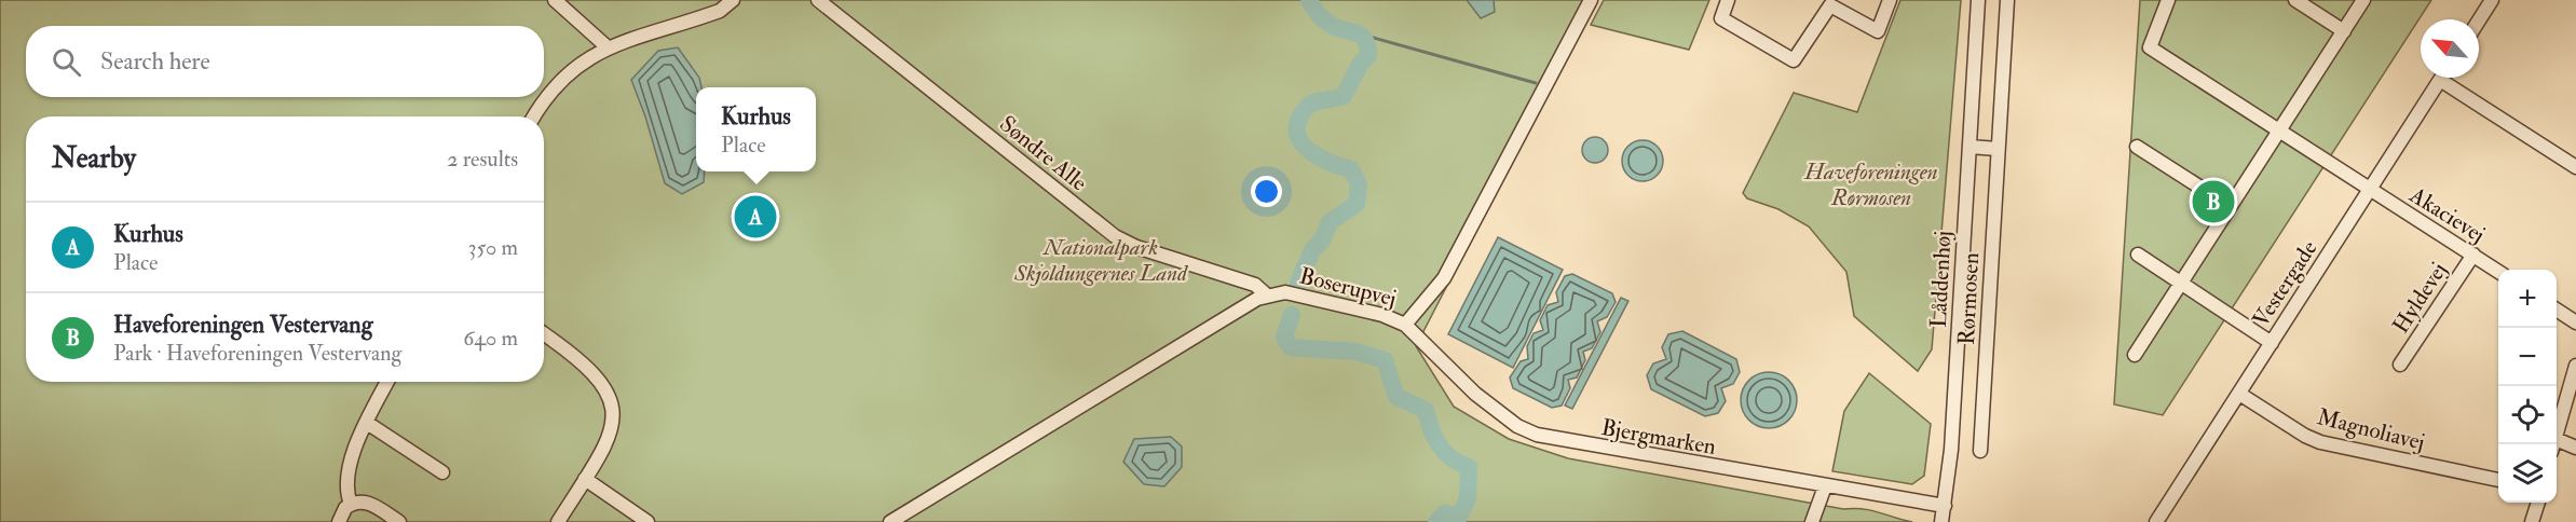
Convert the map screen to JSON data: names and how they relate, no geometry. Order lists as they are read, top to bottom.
{
  "streets": {
    "street": [
      "Søndre Alle",
      "Akacievej",
      "Låddenhøj",
      "Vestergade",
      "Boserupvej",
      "Hyldevej",
      "Rørmosen",
      "Magnoliavej",
      "Bjergmarken"
    ]
  },
  "crossings": [
    ["Søndre Alle", "Boserupvej"],
    ["Akacievej", "Vestergade"],
    ["Akacievej", "Hyldevej"],
    ["Låddenhøj", "Bjergmarken"],
    ["Vestergade", "Magnoliavej"],
    ["Boserupvej", "Bjergmarken"]
  ],
  "parks": ["Haveforeningen Rørmosen", "Nationalpark Skjoldungernes Land"],
  "north": "top left",
  "page": {
    "search": "Search here",
    "popup": ["Kurhus", "Place"],
    "heading": ["Nearby", "2 results"],
    "pins": ["B", "A"],
    "list": [
      {
        "mark": "A",
        "name": "Kurhus",
        "note": "Place",
        "value": "350 m"
      },
      {
        "mark": "B",
        "name": "Haveforeningen Vestervang",
        "note": "Park · Haveforeningen Vestervang",
        "value": "640 m"
      }
    ],
    "map_buttons": ["+", "−"]
  }
}
